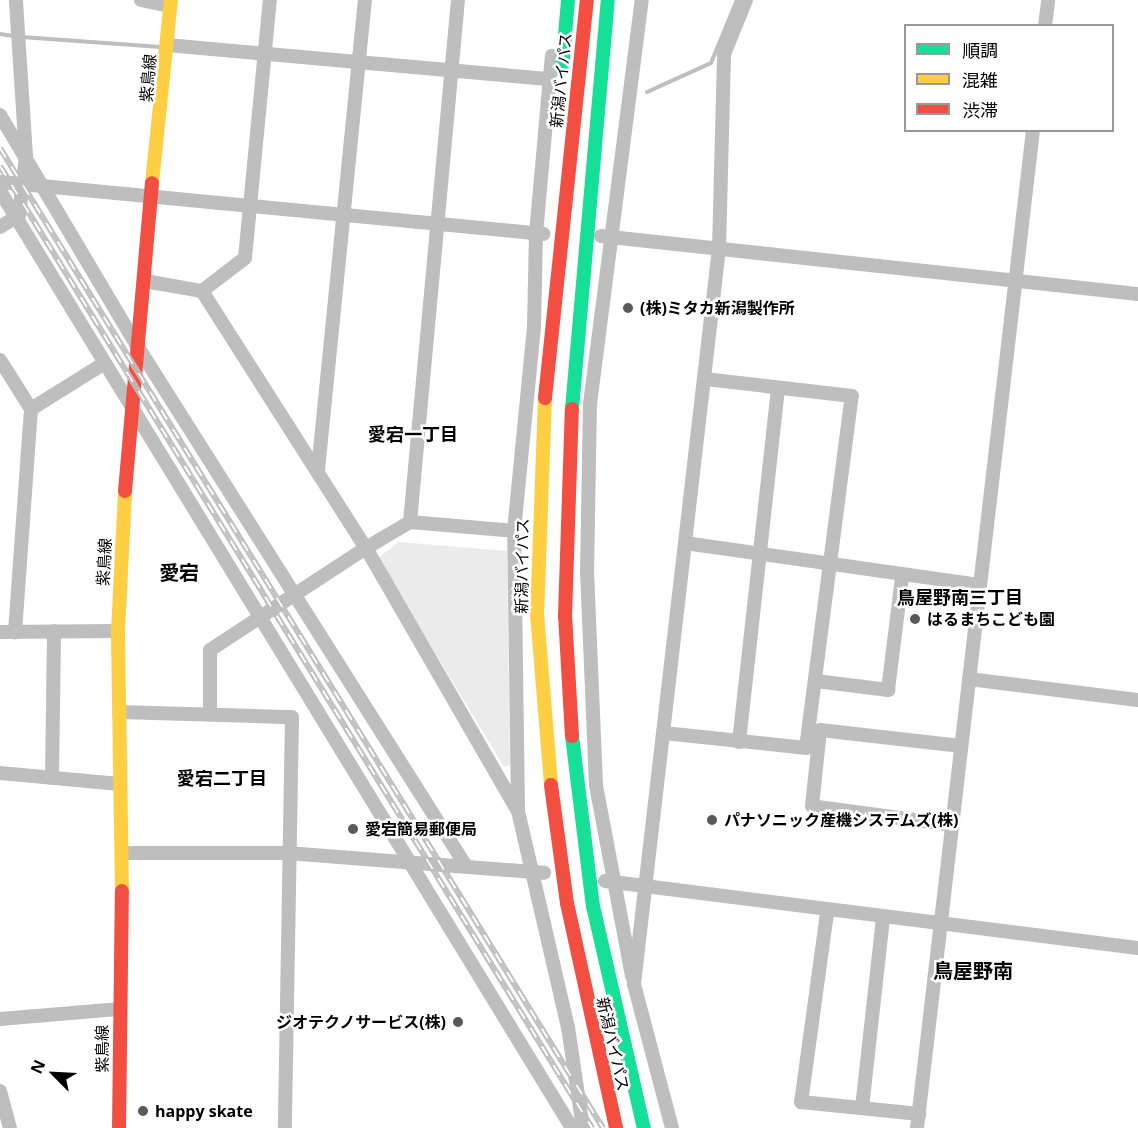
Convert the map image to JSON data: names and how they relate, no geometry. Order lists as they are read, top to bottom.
{
  "streets": {
    "main road": ["紫鳥線", "新潟バイパス"]
  },
  "districts": [
    "愛宕一丁目",
    "愛宕",
    "鳥屋野南三丁目",
    "愛宕二丁目",
    "鳥屋野南"
  ],
  "places": [
    "(株)ミタカ新潟製作所",
    "はるまちこども園",
    "パナソニック産機システムズ(株)",
    "愛宕簡易郵便局",
    "ジオテクノサービス(株)",
    "happy skate"
  ],
  "legend": ["順調", "混雑", "渋滞"],
  "north": "top left"
}
